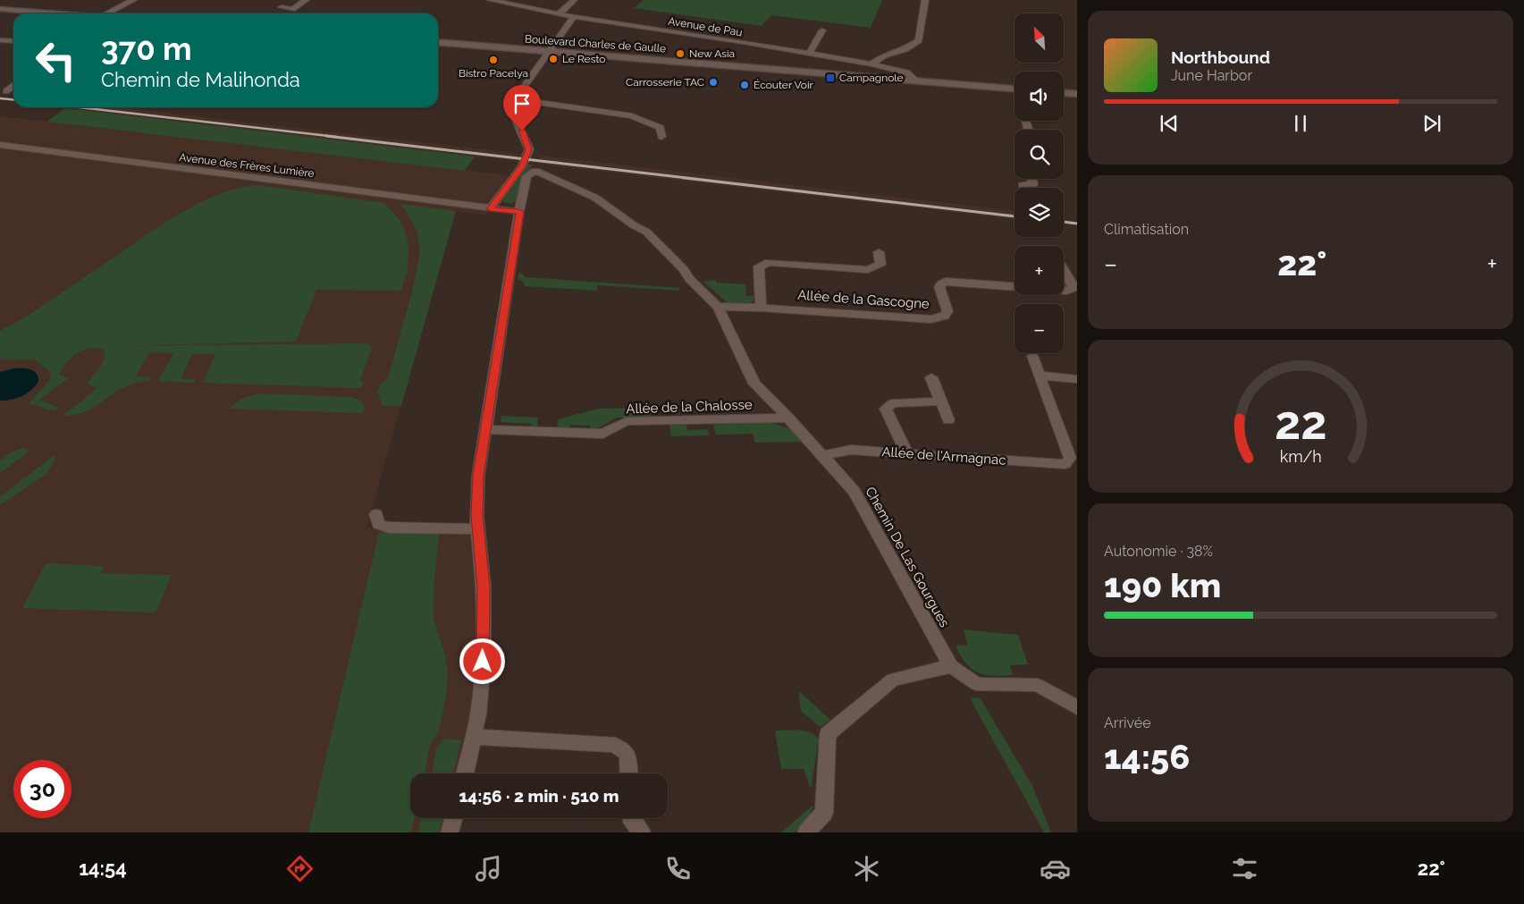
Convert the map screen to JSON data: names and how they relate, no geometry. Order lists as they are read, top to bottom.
{
  "streets": {
    "main road": ["Boulevard Charles de Gaulle"],
    "street": [
      "Avenue de Pau",
      "Avenue des Frères Lumière",
      "Allée de la Gascogne",
      "Allée de la Chalosse",
      "Allée de l'Armagnac",
      "Chemin De Las Gourgues"
    ]
  },
  "crossings": [
    ["Avenue de Pau", "Boulevard Charles de Gaulle"],
    ["Avenue des Frères Lumière", "Chemin De Las Gourgues"],
    ["Allée de la Gascogne", "Chemin De Las Gourgues"],
    ["Allée de la Chalosse", "Chemin De Las Gourgues"],
    ["Allée de l'Armagnac", "Chemin De Las Gourgues"]
  ],
  "places": {
    "other": [
      "New Asia",
      "Le Resto",
      "Bistro Pacelya",
      "Carrosserie TAC",
      "Écouter Voir"
    ],
    "transit": ["Campagnole"]
  },
  "north": "top left",
  "page": {
    "map_buttons": ["+", "−"],
    "turn": ["370 m", "Chemin de Malihonda"],
    "song": ["Northbound", "June Harbor"],
    "tile": [
      "Climatisation",
      ["Autonomie · 38%", "190 km"],
      ["Arrivée", "14:56"]
    ],
    "heat": ["−", "22°", "+"],
    "limit": "30",
    "trip": "14:56 · 2 min · 510 m",
    "tabs": ["14:54", "22°"],
    "gauge": ["22", "km/h"]
  }
}
